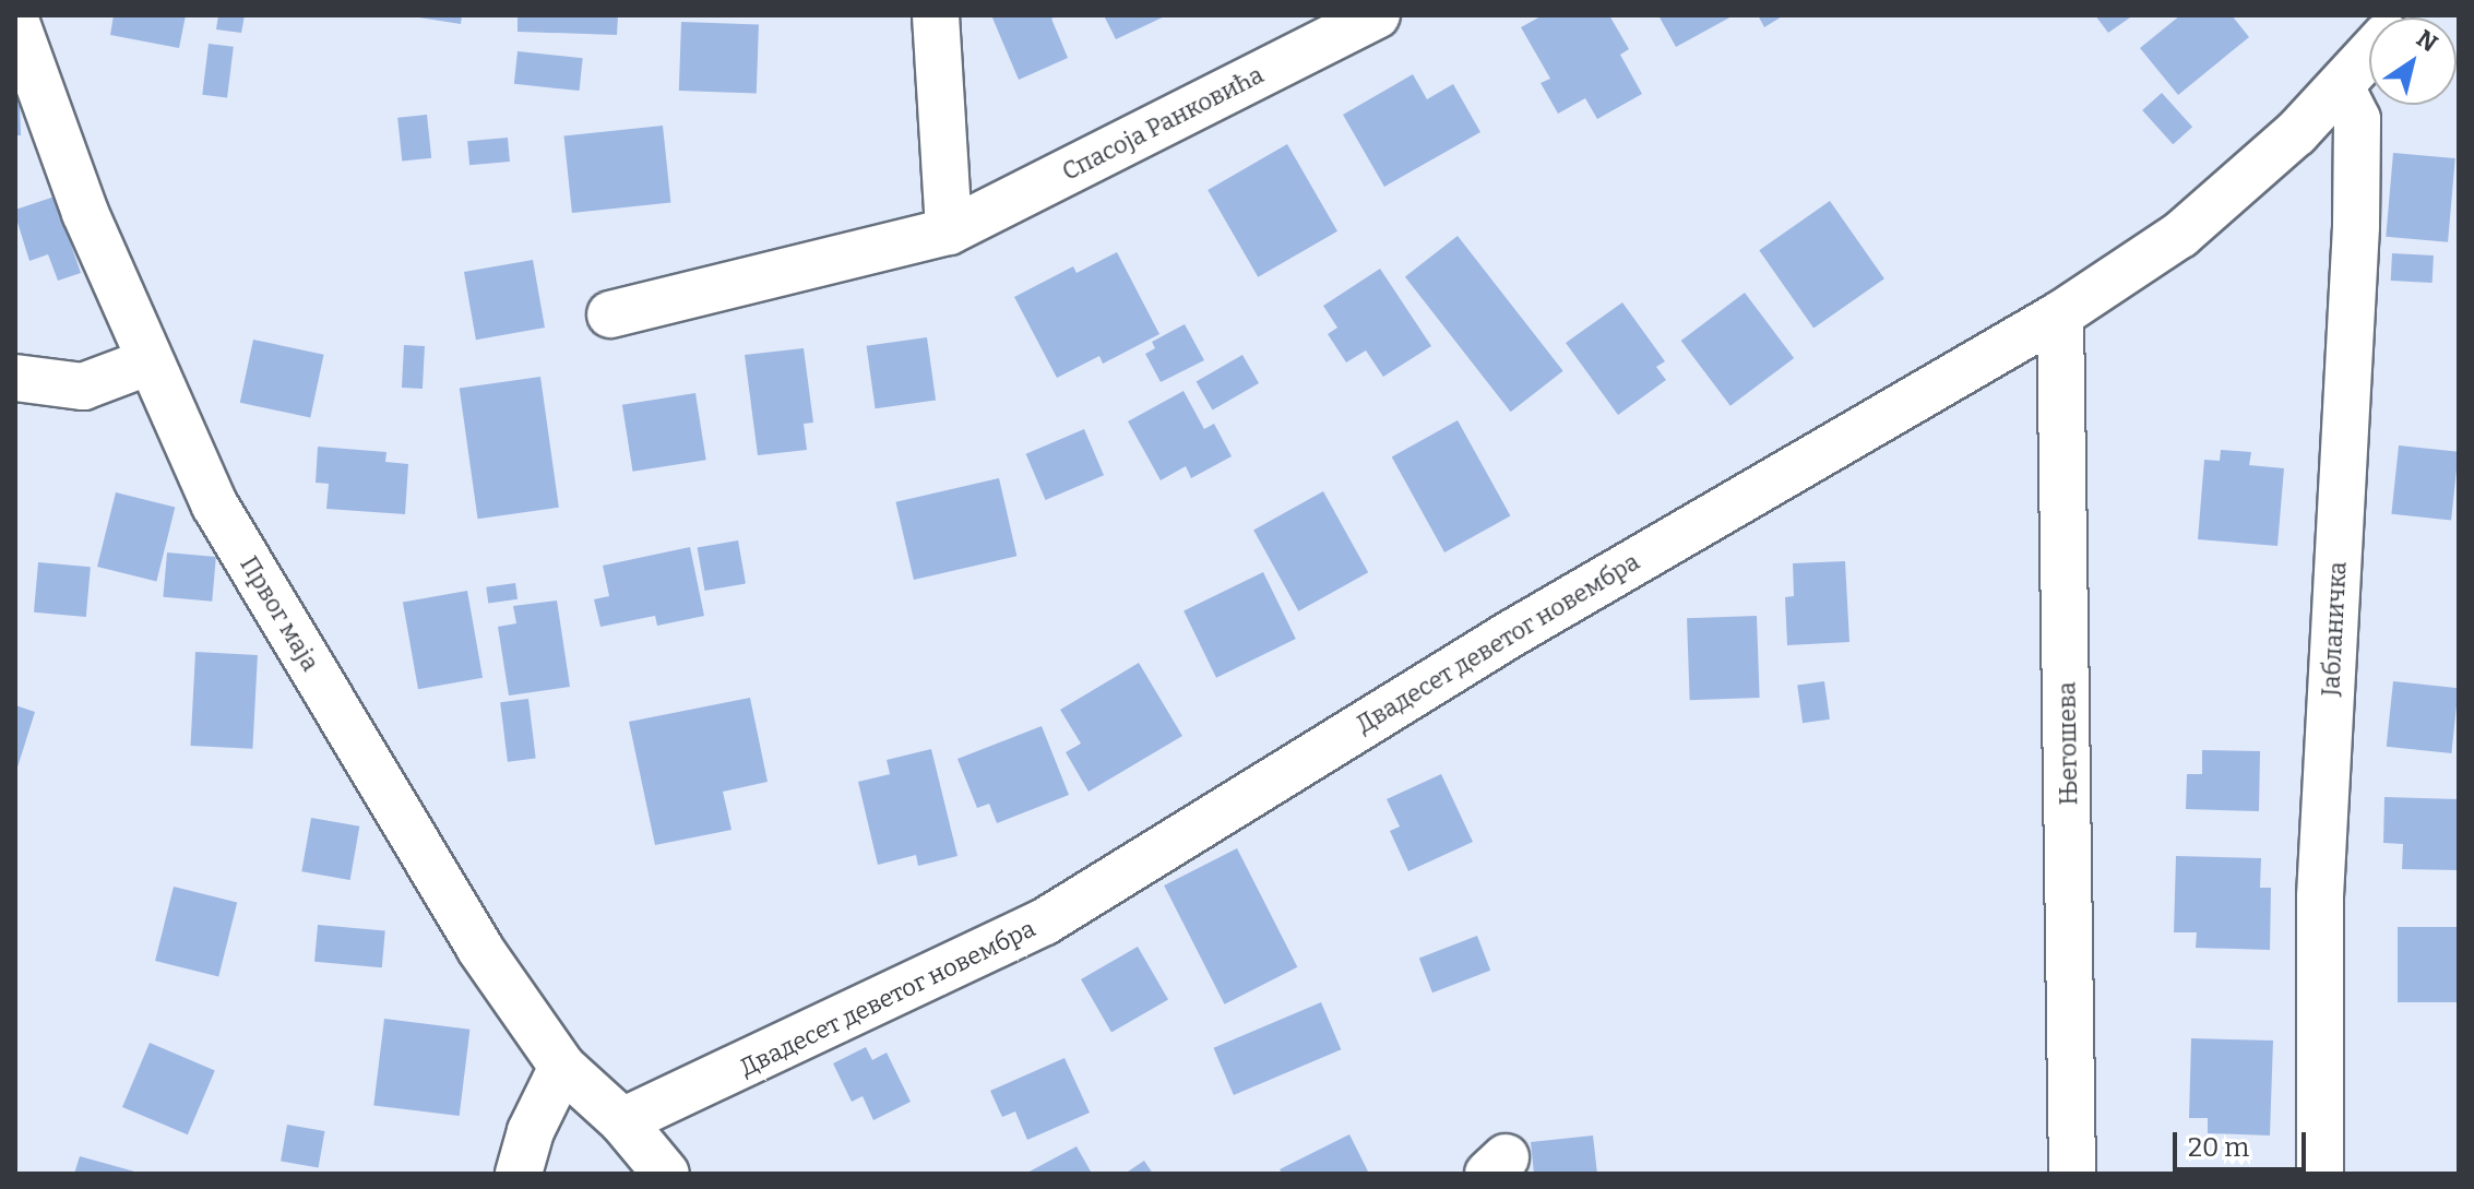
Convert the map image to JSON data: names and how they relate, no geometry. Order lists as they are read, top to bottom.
{
  "streets": {
    "street": [
      "Спасоја Ранковића",
      "Првог маја",
      "Јабланичка",
      "Двадесет деветог новембра",
      "Његошева"
    ]
  },
  "crossings": [
    ["Јабланичка", "Двадесет деветог новембра"],
    ["Двадесет деветог новембра", "Његошева"]
  ],
  "scale_bar": "20 m",
  "north": "top right"
}
